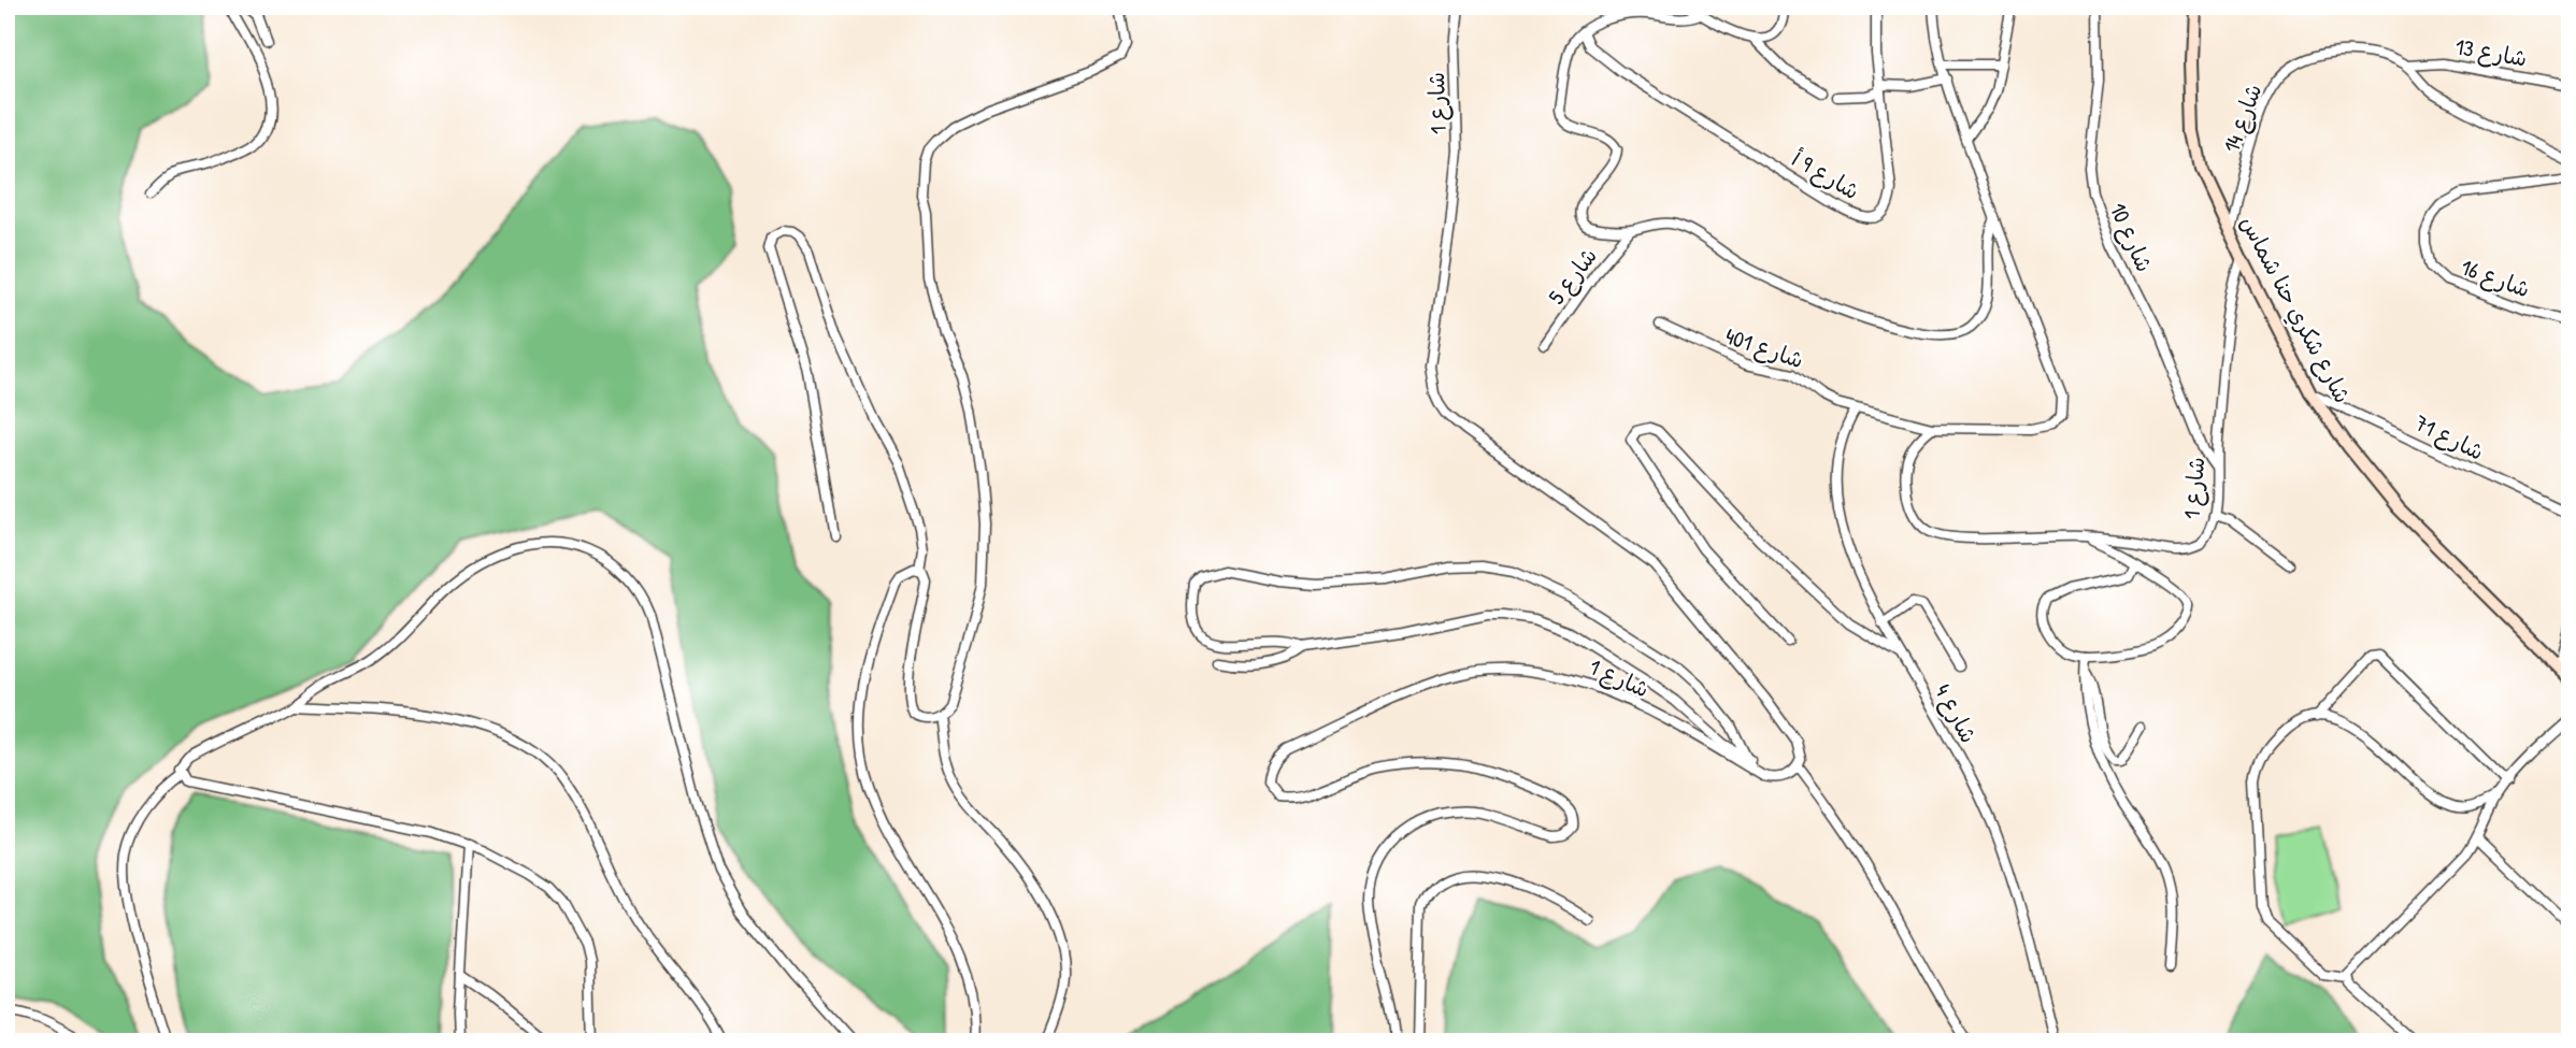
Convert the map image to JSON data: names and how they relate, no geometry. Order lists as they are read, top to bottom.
{
  "streets": {
    "street": [
      "شارع 13",
      "شارع 1",
      "شارع 14",
      "شارع 9 أ",
      "شارع 10",
      "شارع 5",
      "شارع 16",
      "شارع شكري حنا شماس",
      "شارع 401",
      "شارع 71",
      "شارع 4"
    ]
  },
  "crossings": [
    ["شارع 13", "شارع 14"],
    ["شارع 1", "شارع 10"],
    ["شارع 1", "شارع شكري حنا شماس"],
    ["شارع 14", "شارع شكري حنا شماس"],
    ["شارع شكري حنا شماس", "شارع 71"],
    ["شارع 401", "شارع 4"]
  ]
}
